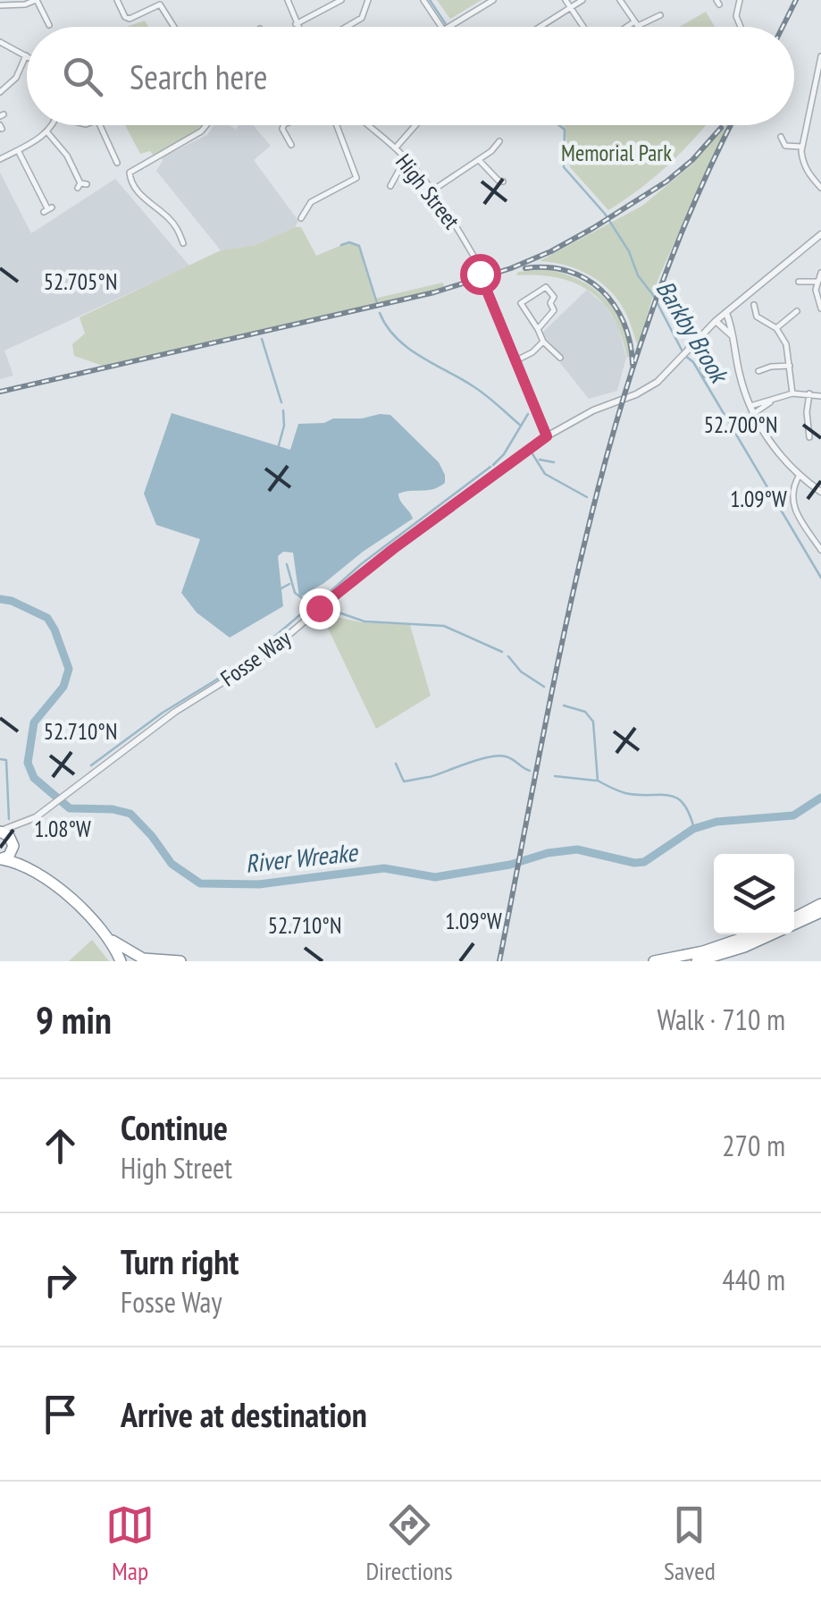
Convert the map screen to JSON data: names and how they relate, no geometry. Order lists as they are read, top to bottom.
{
  "streets": {
    "street": ["High Street", "Fosse Way"]
  },
  "crossings": [
    ["High Street", "Fosse Way"]
  ],
  "water": ["Barkby Brook", "River Wreake"],
  "parks": ["Memorial Park"],
  "page": {
    "search": "Search here",
    "heading": ["9 min", "Walk · 710 m"],
    "list": [
      ["Continue", "High Street", "270 m"],
      ["Turn right", "Fosse Way", "440 m"],
      "Arrive at destination"
    ],
    "nav": ["Map", "Directions", "Saved"]
  },
  "coordinates": [
    "52.705°N",
    "52.700°N",
    "1.09°W",
    "52.710°N",
    "1.08°W"
  ]
}
